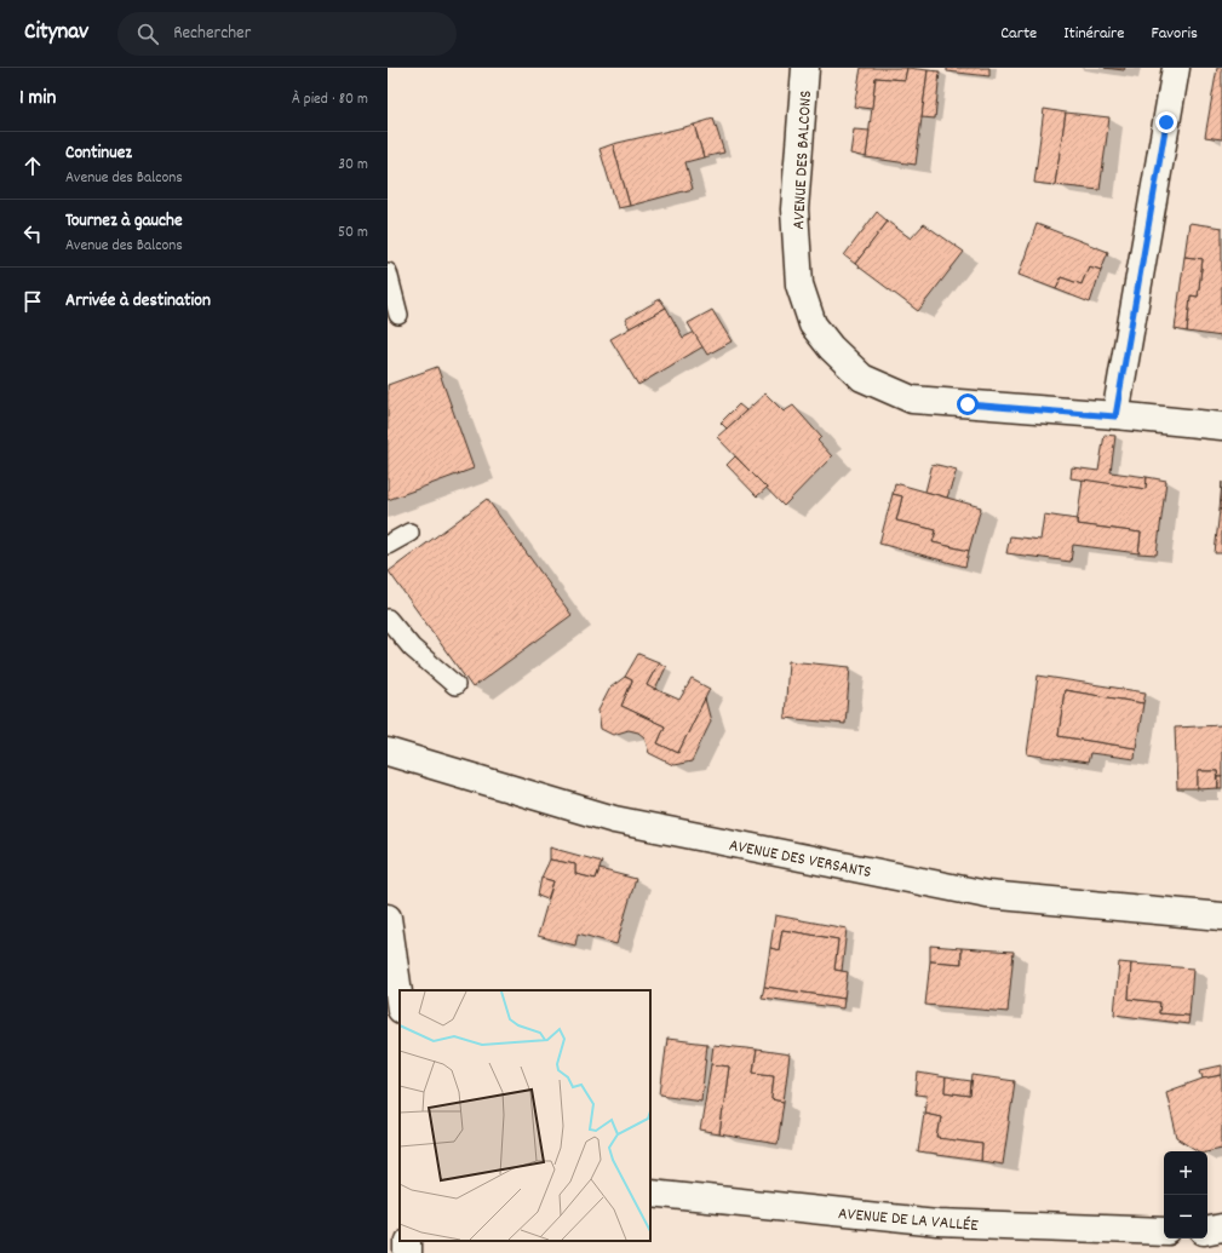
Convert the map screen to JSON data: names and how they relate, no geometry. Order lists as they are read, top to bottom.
{
  "streets": {
    "street": ["AVENUE DES BALCONS", "AVENUE DES VERSANTS", "AVENUE DE LA VALLÉE"]
  },
  "page": {
    "header": "Citynav",
    "search": "Rechercher",
    "nav": ["Carte", "Itinéraire", "Favoris"],
    "heading": ["1 min", "À pied · 80 m"],
    "list": [
      ["Continuez", "Avenue des Balcons", "30 m"],
      ["Tournez à gauche", "Avenue des Balcons", "50 m"],
      "Arrivée à destination"
    ],
    "map_buttons": ["+", "−"]
  }
}
